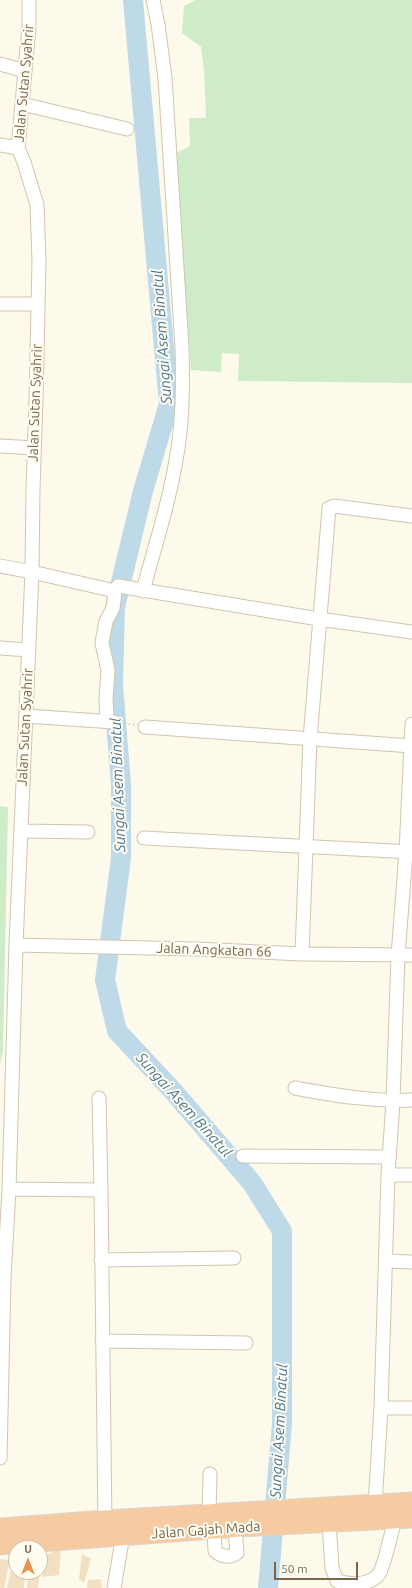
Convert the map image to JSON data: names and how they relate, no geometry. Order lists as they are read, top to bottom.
{
  "streets": {
    "highway": ["Jalan Gajah Mada"],
    "street": ["Jalan Sutan Syahrir", "Jalan Angkatan 66"]
  },
  "crossings": [
    ["Jalan Sutan Syahrir", "Jalan Angkatan 66"]
  ],
  "water": ["Sungai Asem Binatul"],
  "scale_bar": "50 m",
  "north": "top"
}
